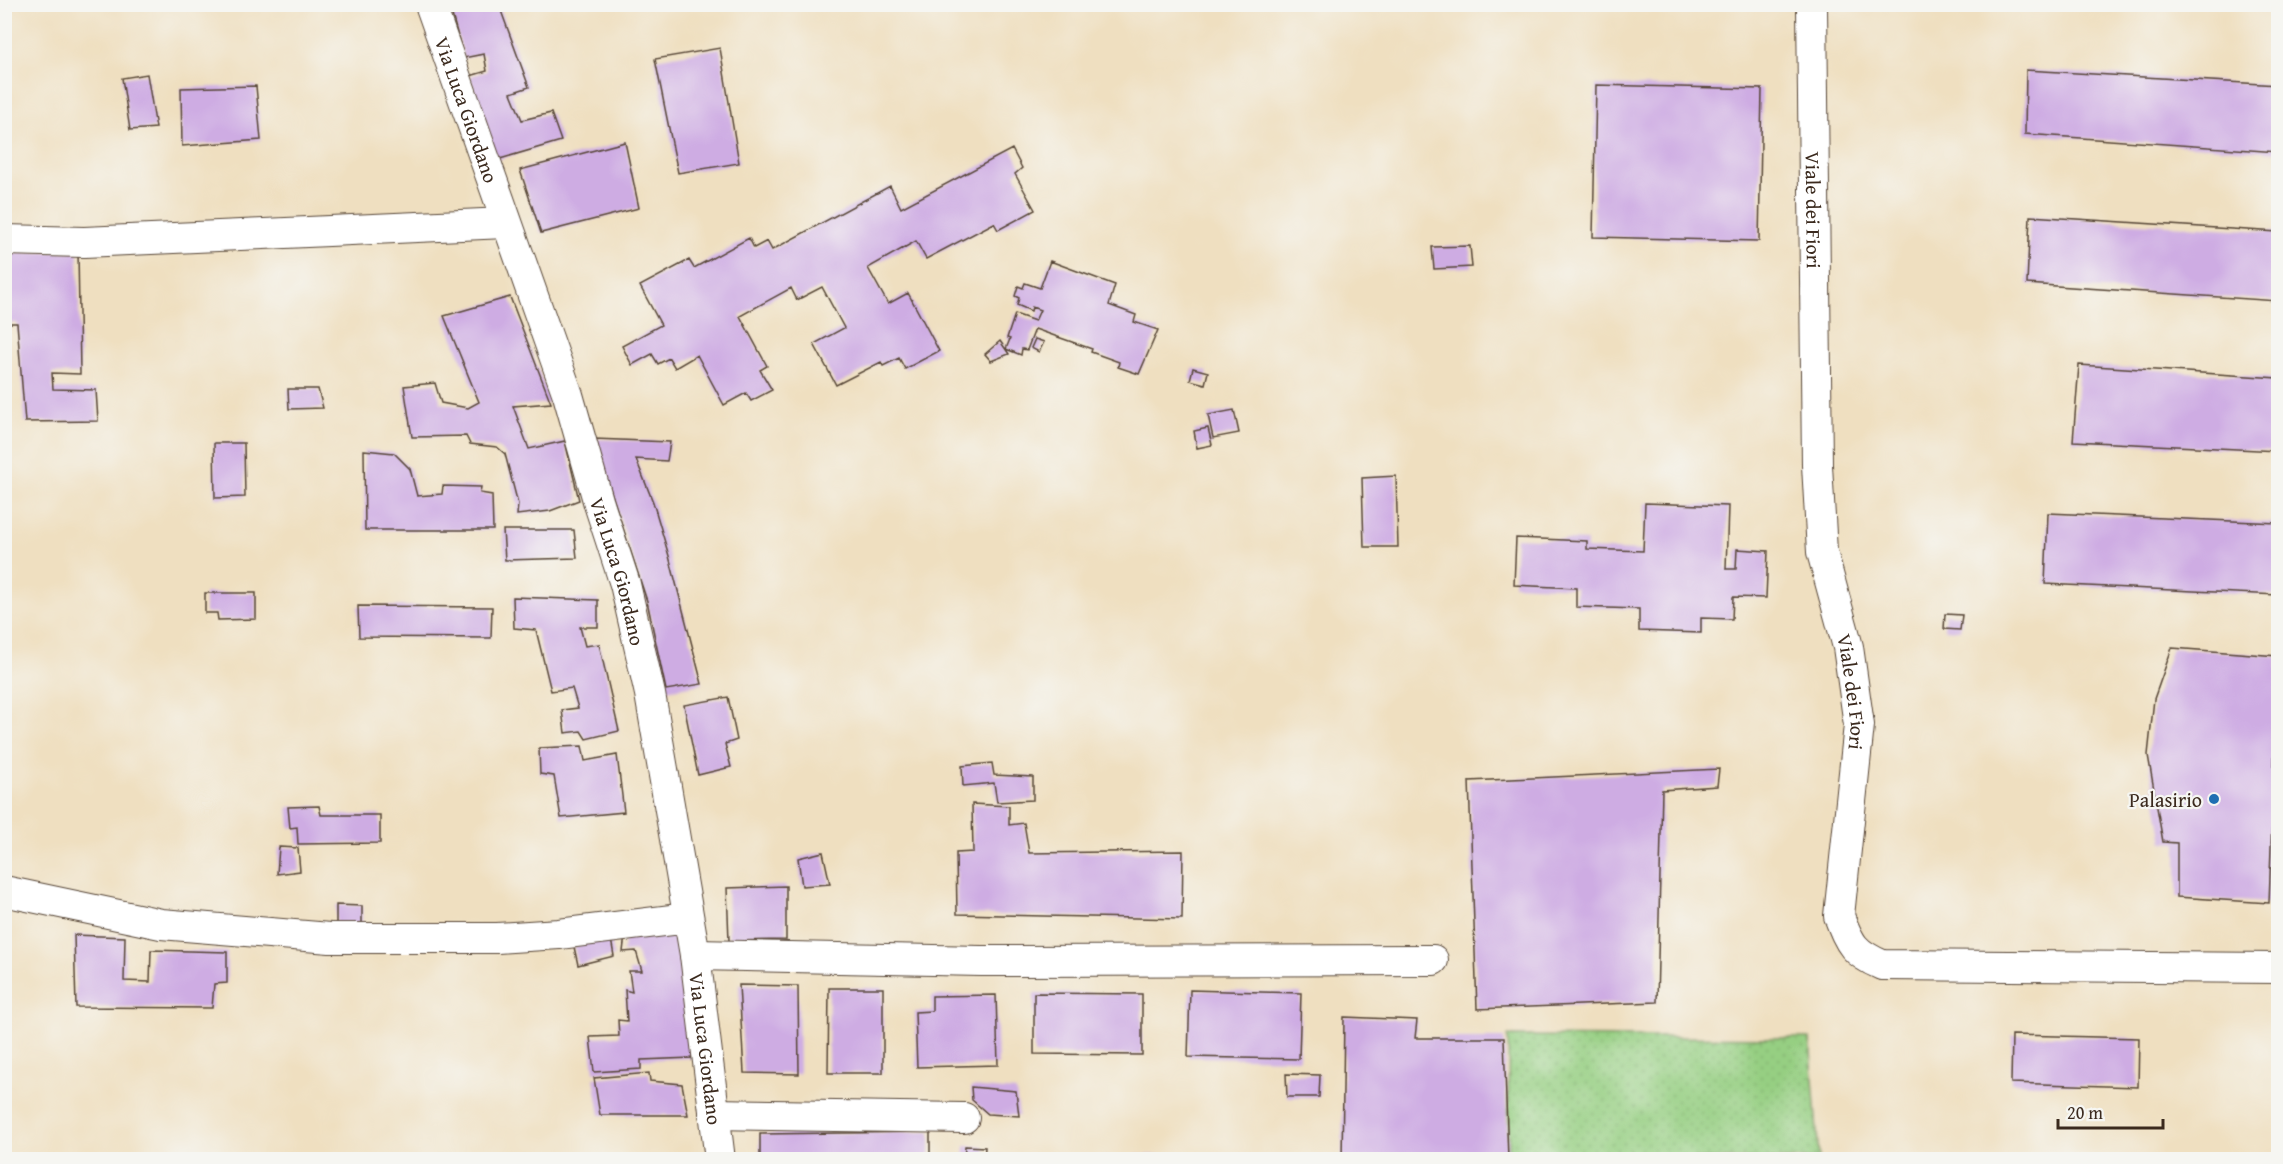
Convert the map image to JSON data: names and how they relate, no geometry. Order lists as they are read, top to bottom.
{
  "streets": {
    "street": ["Via Luca Giordano", "Viale dei Fiori"]
  },
  "places": ["Palasirio"],
  "scale_bar": "20 m"
}
